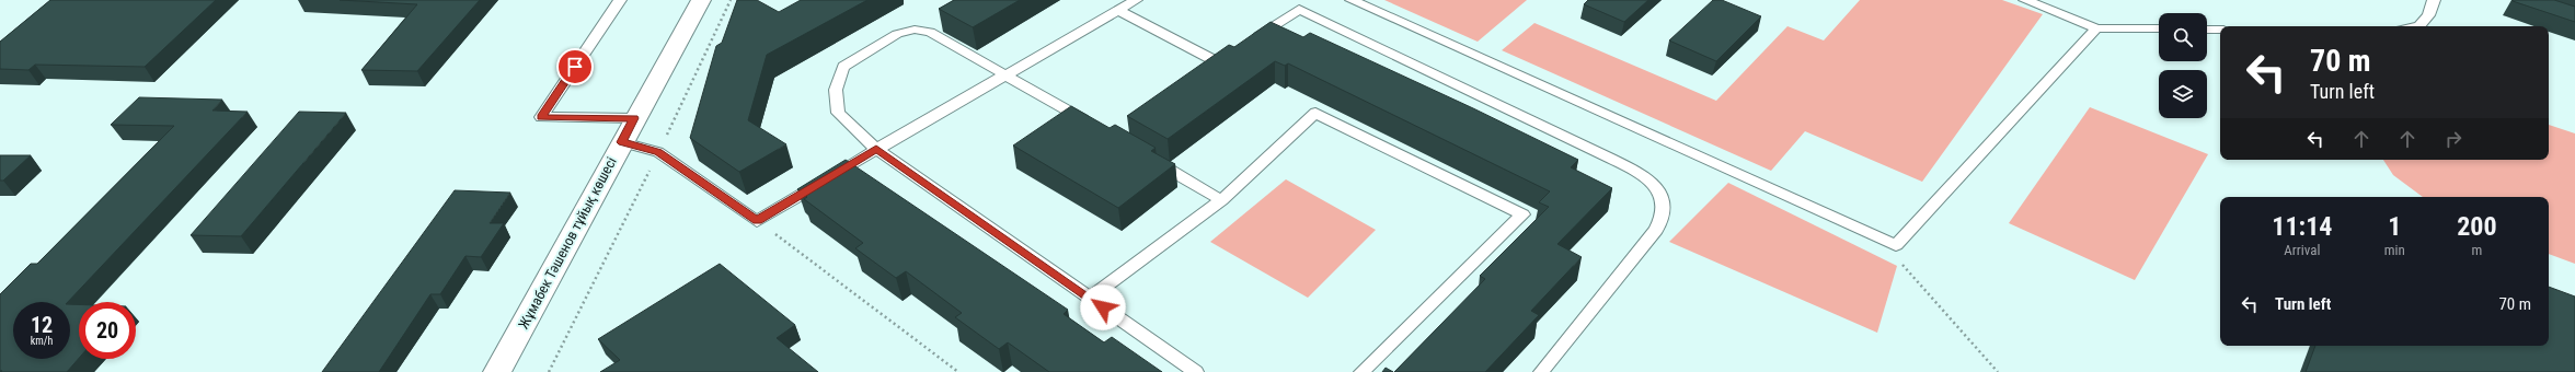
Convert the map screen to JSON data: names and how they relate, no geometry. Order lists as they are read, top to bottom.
{
  "streets": {
    "street": ["Жұмабек Тәшенов тұйық көшесі"]
  },
  "page": {
    "turn": ["70 m", "Turn left"],
    "eta": [
      "11:14",
      "Arrival",
      "1",
      "min",
      "200",
      "m"
    ],
    "list": [
      {
        "name": "Turn left",
        "value": "70 m"
      }
    ],
    "speed": "12 km/h",
    "limit": "20"
  }
}
